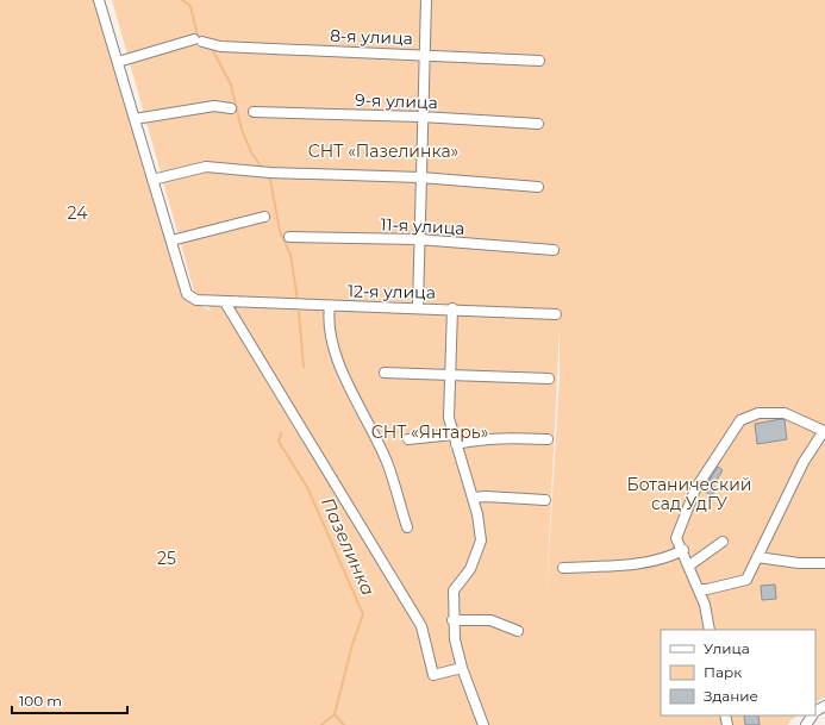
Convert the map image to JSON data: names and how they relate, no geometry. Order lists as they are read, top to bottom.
{
  "streets": {
    "street": [
      "8-я улица",
      "9-я улица",
      "11-я улица",
      "12-я улица"
    ]
  },
  "crossings": [
    ["8-я улица", "12-я улица"]
  ],
  "water": ["Пазелинка"],
  "parks": [
    "СНТ «Пазелинка»",
    "24",
    "СНТ «Янтарь»",
    "Ботанический сад УдГУ",
    "25"
  ],
  "legend": ["Улица", "Парк", "Здание"],
  "scale_bar": "100 m"
}
